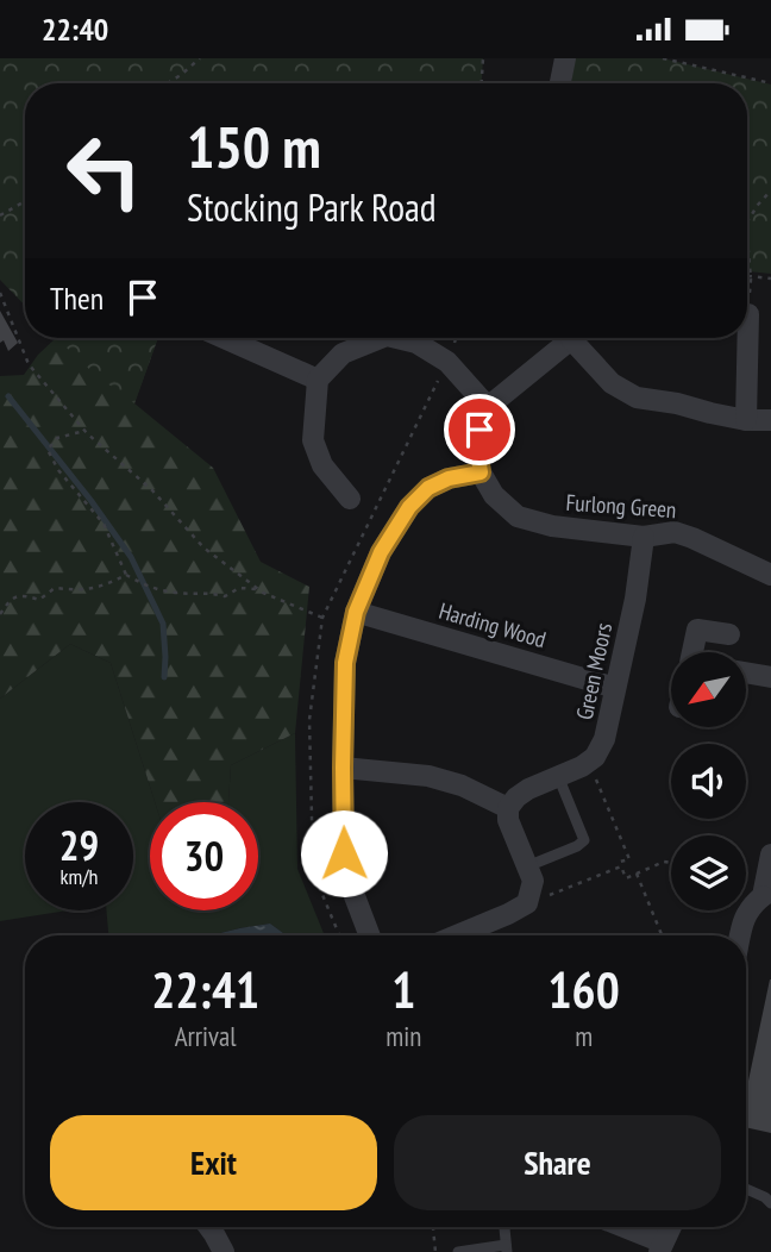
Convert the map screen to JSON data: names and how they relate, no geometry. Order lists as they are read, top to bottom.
{
  "streets": {
    "street": ["Furlong Green", "Harding Wood", "Green Moors"]
  },
  "crossings": [
    ["Furlong Green", "Green Moors"],
    ["Harding Wood", "Green Moors"]
  ],
  "north": "bottom left",
  "page": {
    "status": "22:40",
    "turn": ["150 m", "Stocking Park Road"],
    "then": "Then",
    "speed": "29 km/h",
    "limit": "30",
    "eta": [
      "22:41",
      "Arrival",
      "1",
      "min",
      "160",
      "m"
    ],
    "buttons": ["Exit", "Share"]
  }
}
